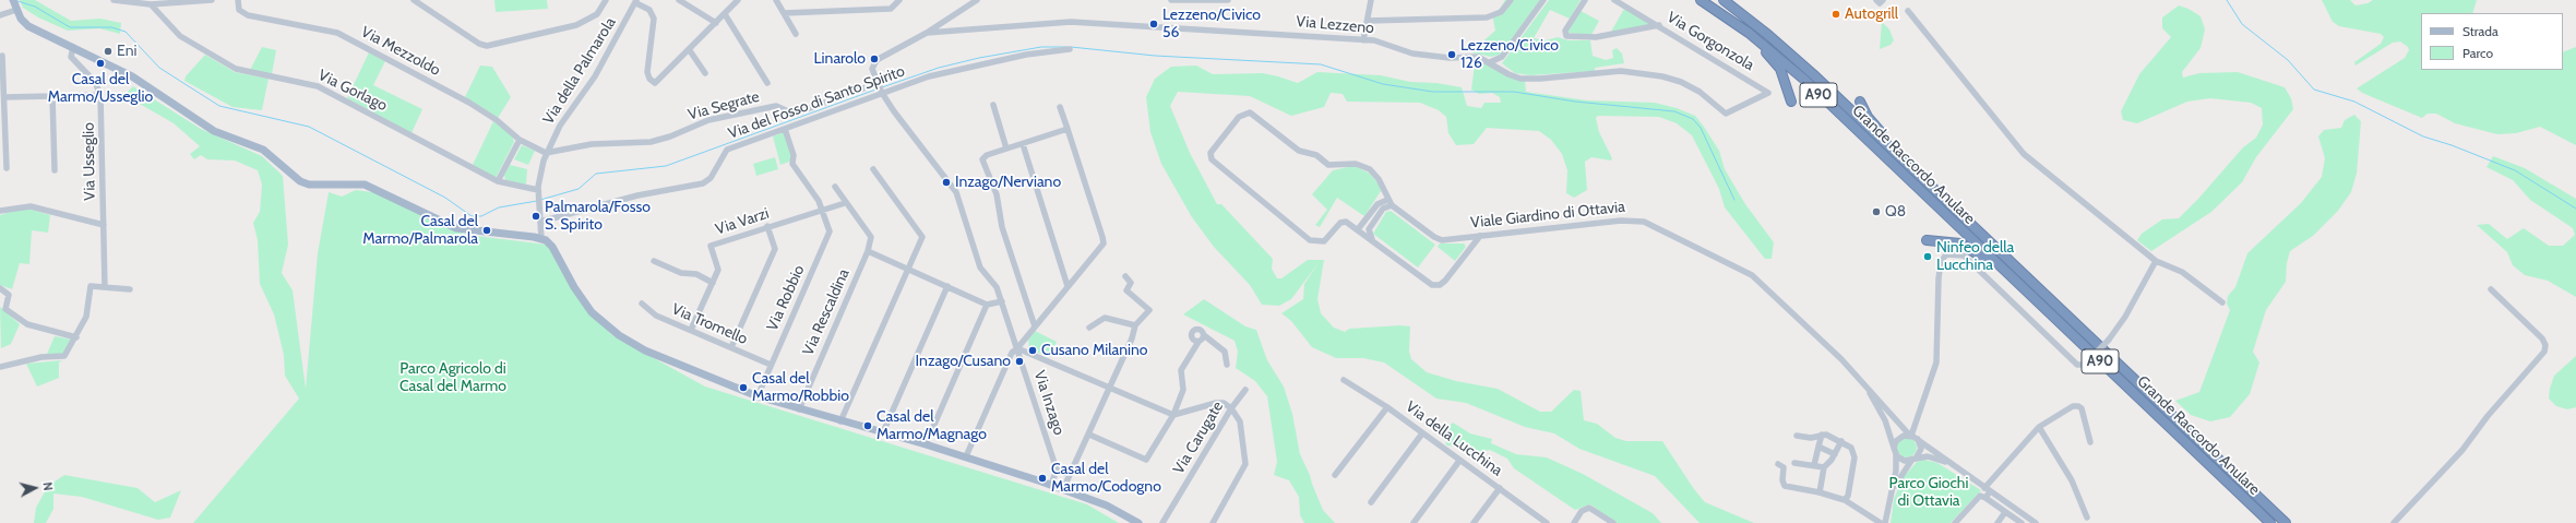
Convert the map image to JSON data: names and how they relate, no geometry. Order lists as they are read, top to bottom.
{
  "streets": {
    "highway": ["A90", "Grande Raccordo Anulare"],
    "street": [
      "Via Lezzeno",
      "Via Gorgonzola",
      "Via Mezzoldo",
      "Via della Palmarola",
      "Via Gorlago",
      "Via del Fosso di Santo Spirito",
      "Via Segrate",
      "Via Usseglio",
      "Viale Giardino di Ottavia",
      "Via Varzi",
      "Via Robbio",
      "Via Rescaldina",
      "Via Tromello",
      "Via Inzago",
      "Via Carugate",
      "Via della Lucchina"
    ]
  },
  "crossings": [
    ["Via Lezzeno", "Via Gorgonzola"],
    ["Via Lezzeno", "Via Inzago"],
    ["Via Mezzoldo", "Via della Palmarola"],
    ["Via Mezzoldo", "Via Segrate"],
    ["Via della Palmarola", "Via Gorlago"],
    ["Via della Palmarola", "Via del Fosso di Santo Spirito"],
    ["Via della Palmarola", "Via Segrate"],
    ["Via del Fosso di Santo Spirito", "Via Robbio"],
    ["Via del Fosso di Santo Spirito", "Via Inzago"],
    ["Via Segrate", "Via Inzago"],
    ["Via Varzi", "Via Robbio"],
    ["Via Varzi", "Via Tromello"],
    ["Via Robbio", "Via Tromello"]
  ],
  "parks": ["Parco Agricolo di Casal del Marmo", "Parco Giochi di Ottavia"],
  "places": [
    "Autogrill",
    "Lezzeno/Civico 56",
    "Eni",
    "Lezzeno/Civico 126",
    "Linarolo",
    "Casal del Marmo/Usseglio",
    "Inzago/Nerviano",
    "Q8",
    "Palmarola/Fosso S. Spirito",
    "Casal del Marmo/Palmarola",
    "Ninfeo della Lucchina",
    "Cusano Milanino",
    "Inzago/Cusano",
    "Casal del Marmo/Robbio",
    "Casal del Marmo/Magnago",
    "Casal del Marmo/Codogno"
  ],
  "legend": ["Strada", "Parco"],
  "north": "right"
}
